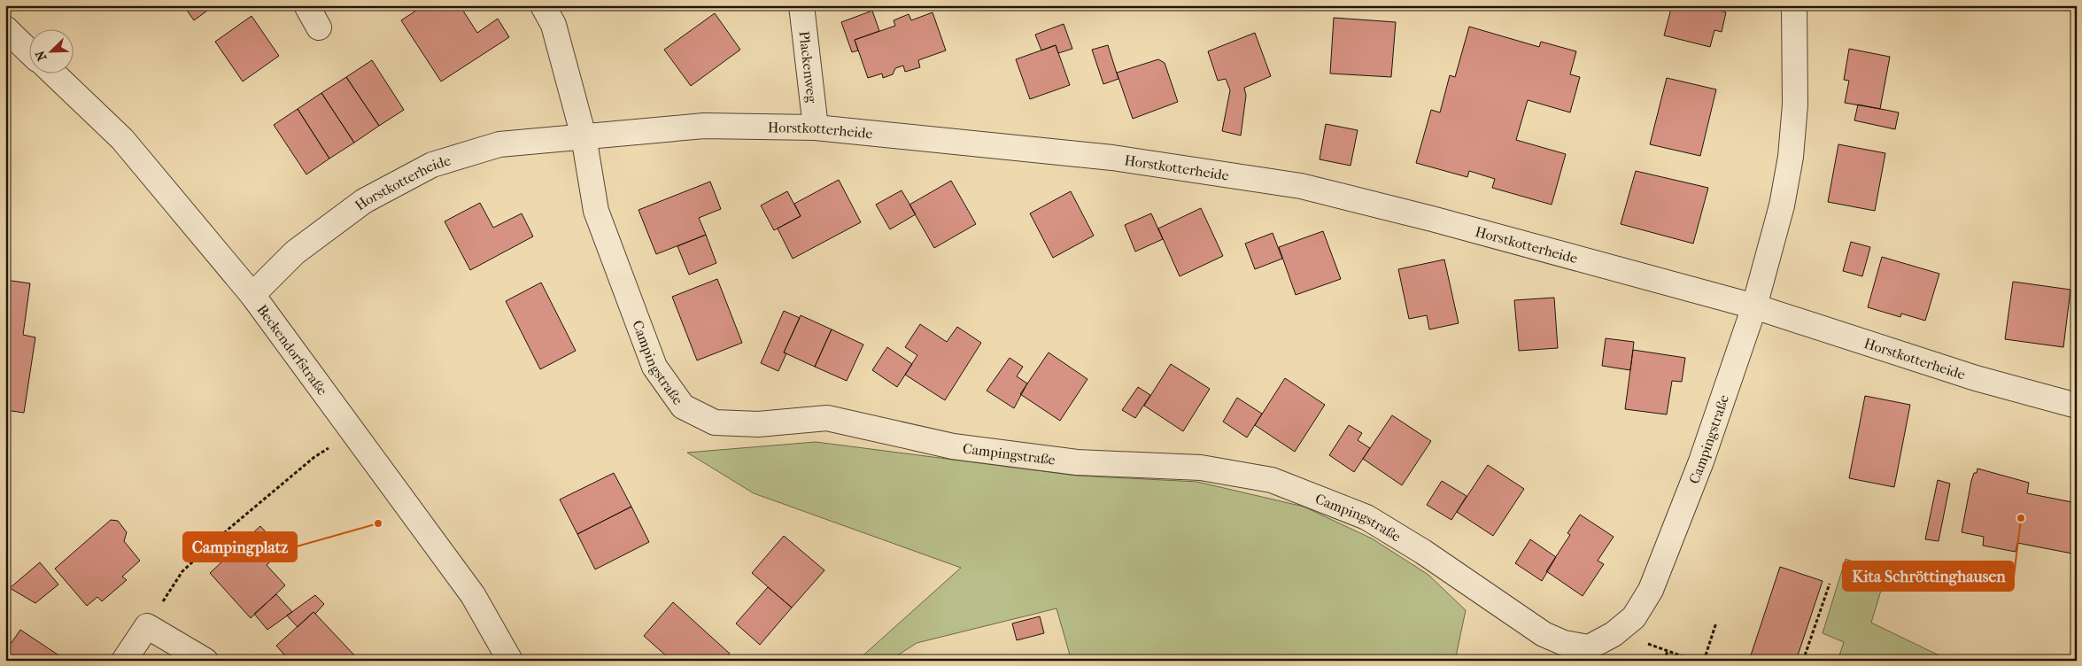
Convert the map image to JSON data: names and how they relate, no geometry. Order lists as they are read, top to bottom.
{
  "streets": {
    "street": [
      "Plackenweg",
      "Horstkotterheide",
      "Beckendorfstraße",
      "Campingstraße"
    ]
  },
  "crossings": [
    ["Plackenweg", "Horstkotterheide"],
    ["Horstkotterheide", "Beckendorfstraße"],
    ["Horstkotterheide", "Campingstraße"]
  ],
  "places": ["Kita Schröttinghausen", "Campingplatz"],
  "north": "bottom left"
}
